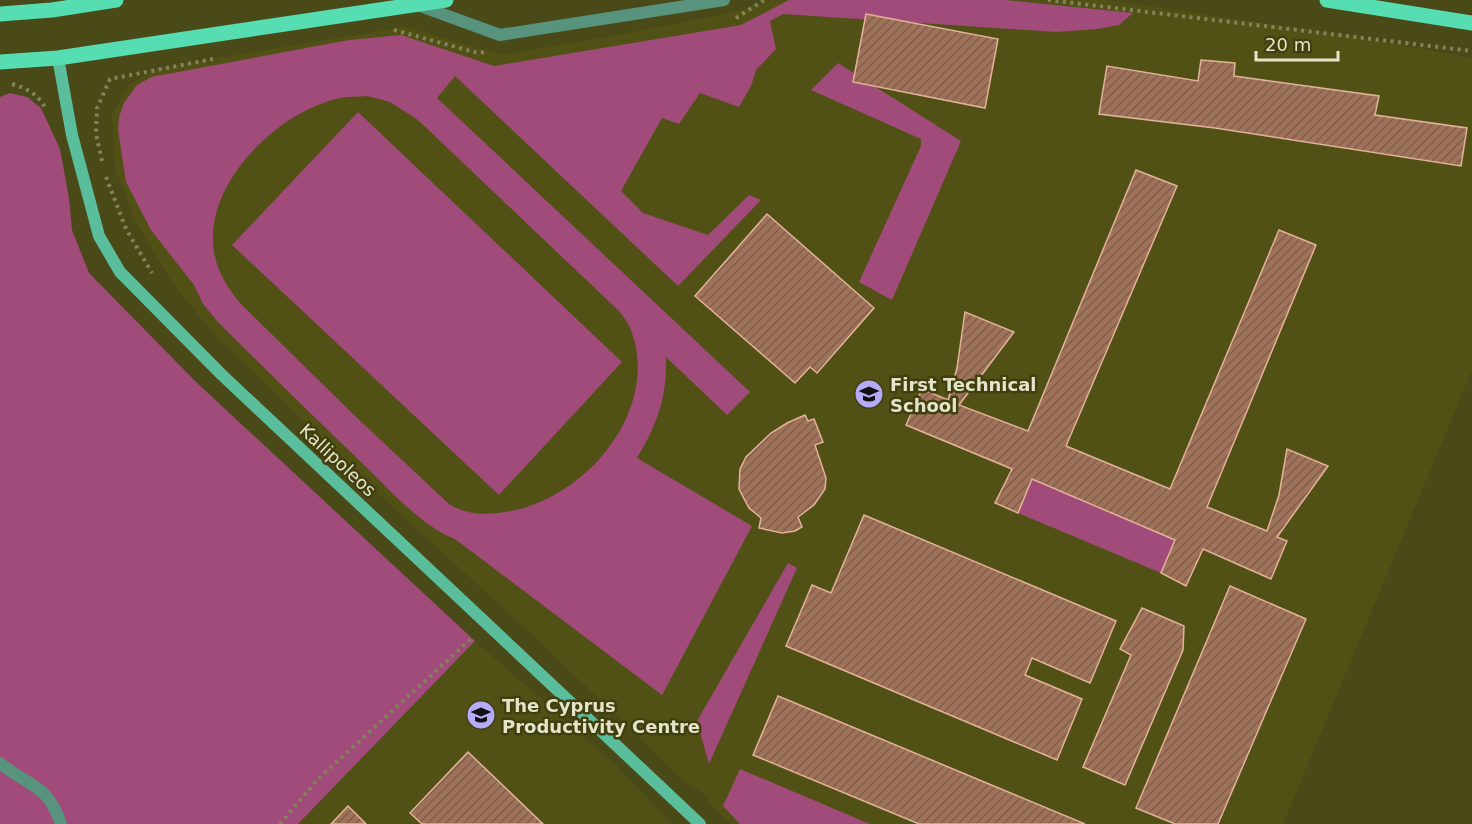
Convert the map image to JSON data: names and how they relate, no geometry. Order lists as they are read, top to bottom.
{
  "streets": {
    "main road": ["Kallipoleos"]
  },
  "places": {
    "school or university": ["First Technical School", "The Cyprus Productivity Centre"]
  },
  "scale_bar": "20 m"
}
